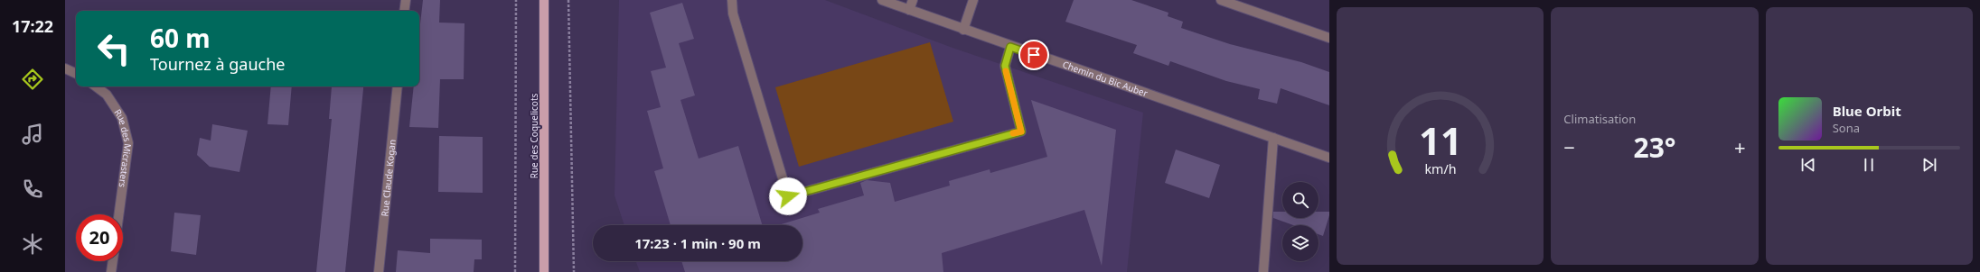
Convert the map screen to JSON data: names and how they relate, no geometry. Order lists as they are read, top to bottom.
{
  "streets": {
    "main road": ["Rue des Coquelicots"],
    "street": ["Chemin du Bic Auber", "Rue des Micrasters", "Rue Claude Kogan"]
  },
  "page": {
    "tabs": "17:22",
    "tile": "Climatisation",
    "turn": ["60 m", "Tournez à gauche"],
    "song": ["Blue Orbit", "Sona"],
    "heat": ["−", "23°", "+"],
    "limit": "20",
    "trip": "17:23 · 1 min · 90 m",
    "gauge": ["11", "km/h"]
  }
}
